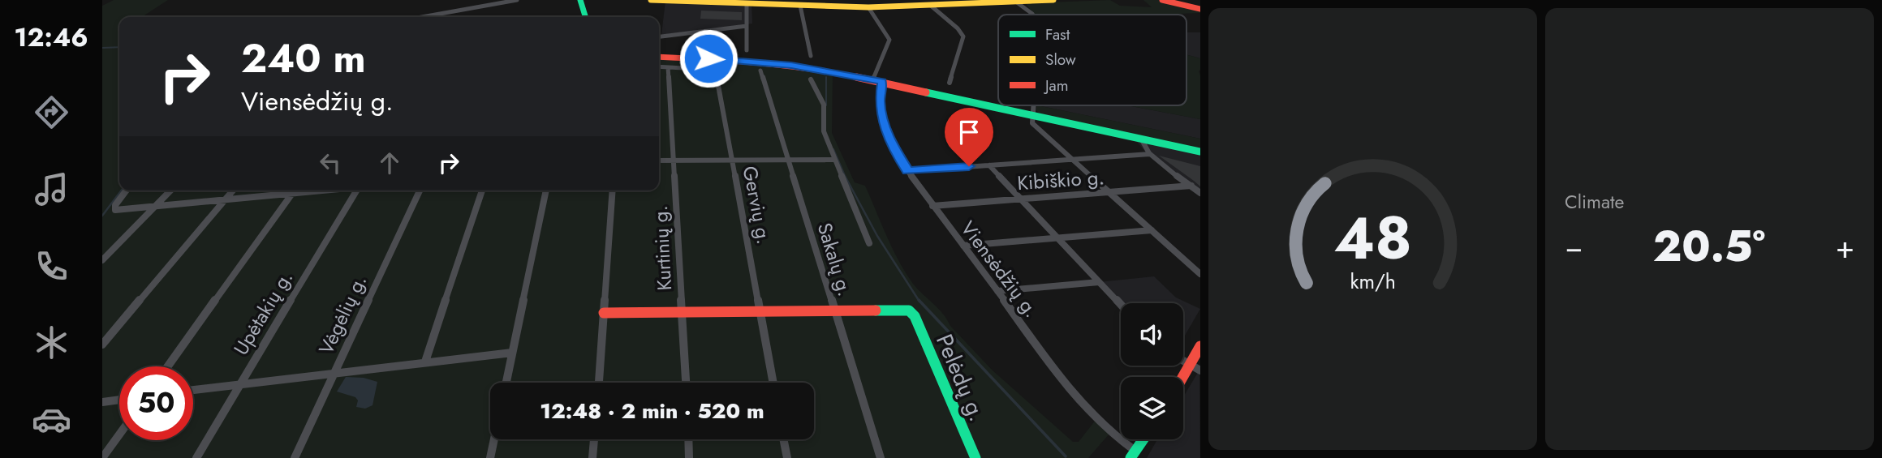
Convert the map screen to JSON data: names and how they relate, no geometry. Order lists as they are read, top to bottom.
{
  "streets": {
    "street": [
      "Kibiškio g.",
      "Gervių g.",
      "Kurtinių g.",
      "Sakalų g.",
      "Viensėdžių g.",
      "Upėtakių g.",
      "Vėgėlių g.",
      "Pelėdų g."
    ]
  },
  "crossings": [
    ["Kibiškio g.", "Viensėdžių g."],
    ["Gervių g.", "Kurtinių g."],
    ["Sakalų g.", "Pelėdų g."]
  ],
  "legend": ["Fast", "Slow", "Jam"],
  "page": {
    "tabs": "12:46",
    "tile": "Climate",
    "turn": ["240 m", "Viensėdžių g."],
    "heat": ["−", "20.5°", "+"],
    "limit": "50",
    "trip": "12:48 · 2 min · 520 m",
    "gauge": ["48", "km/h"]
  }
}
